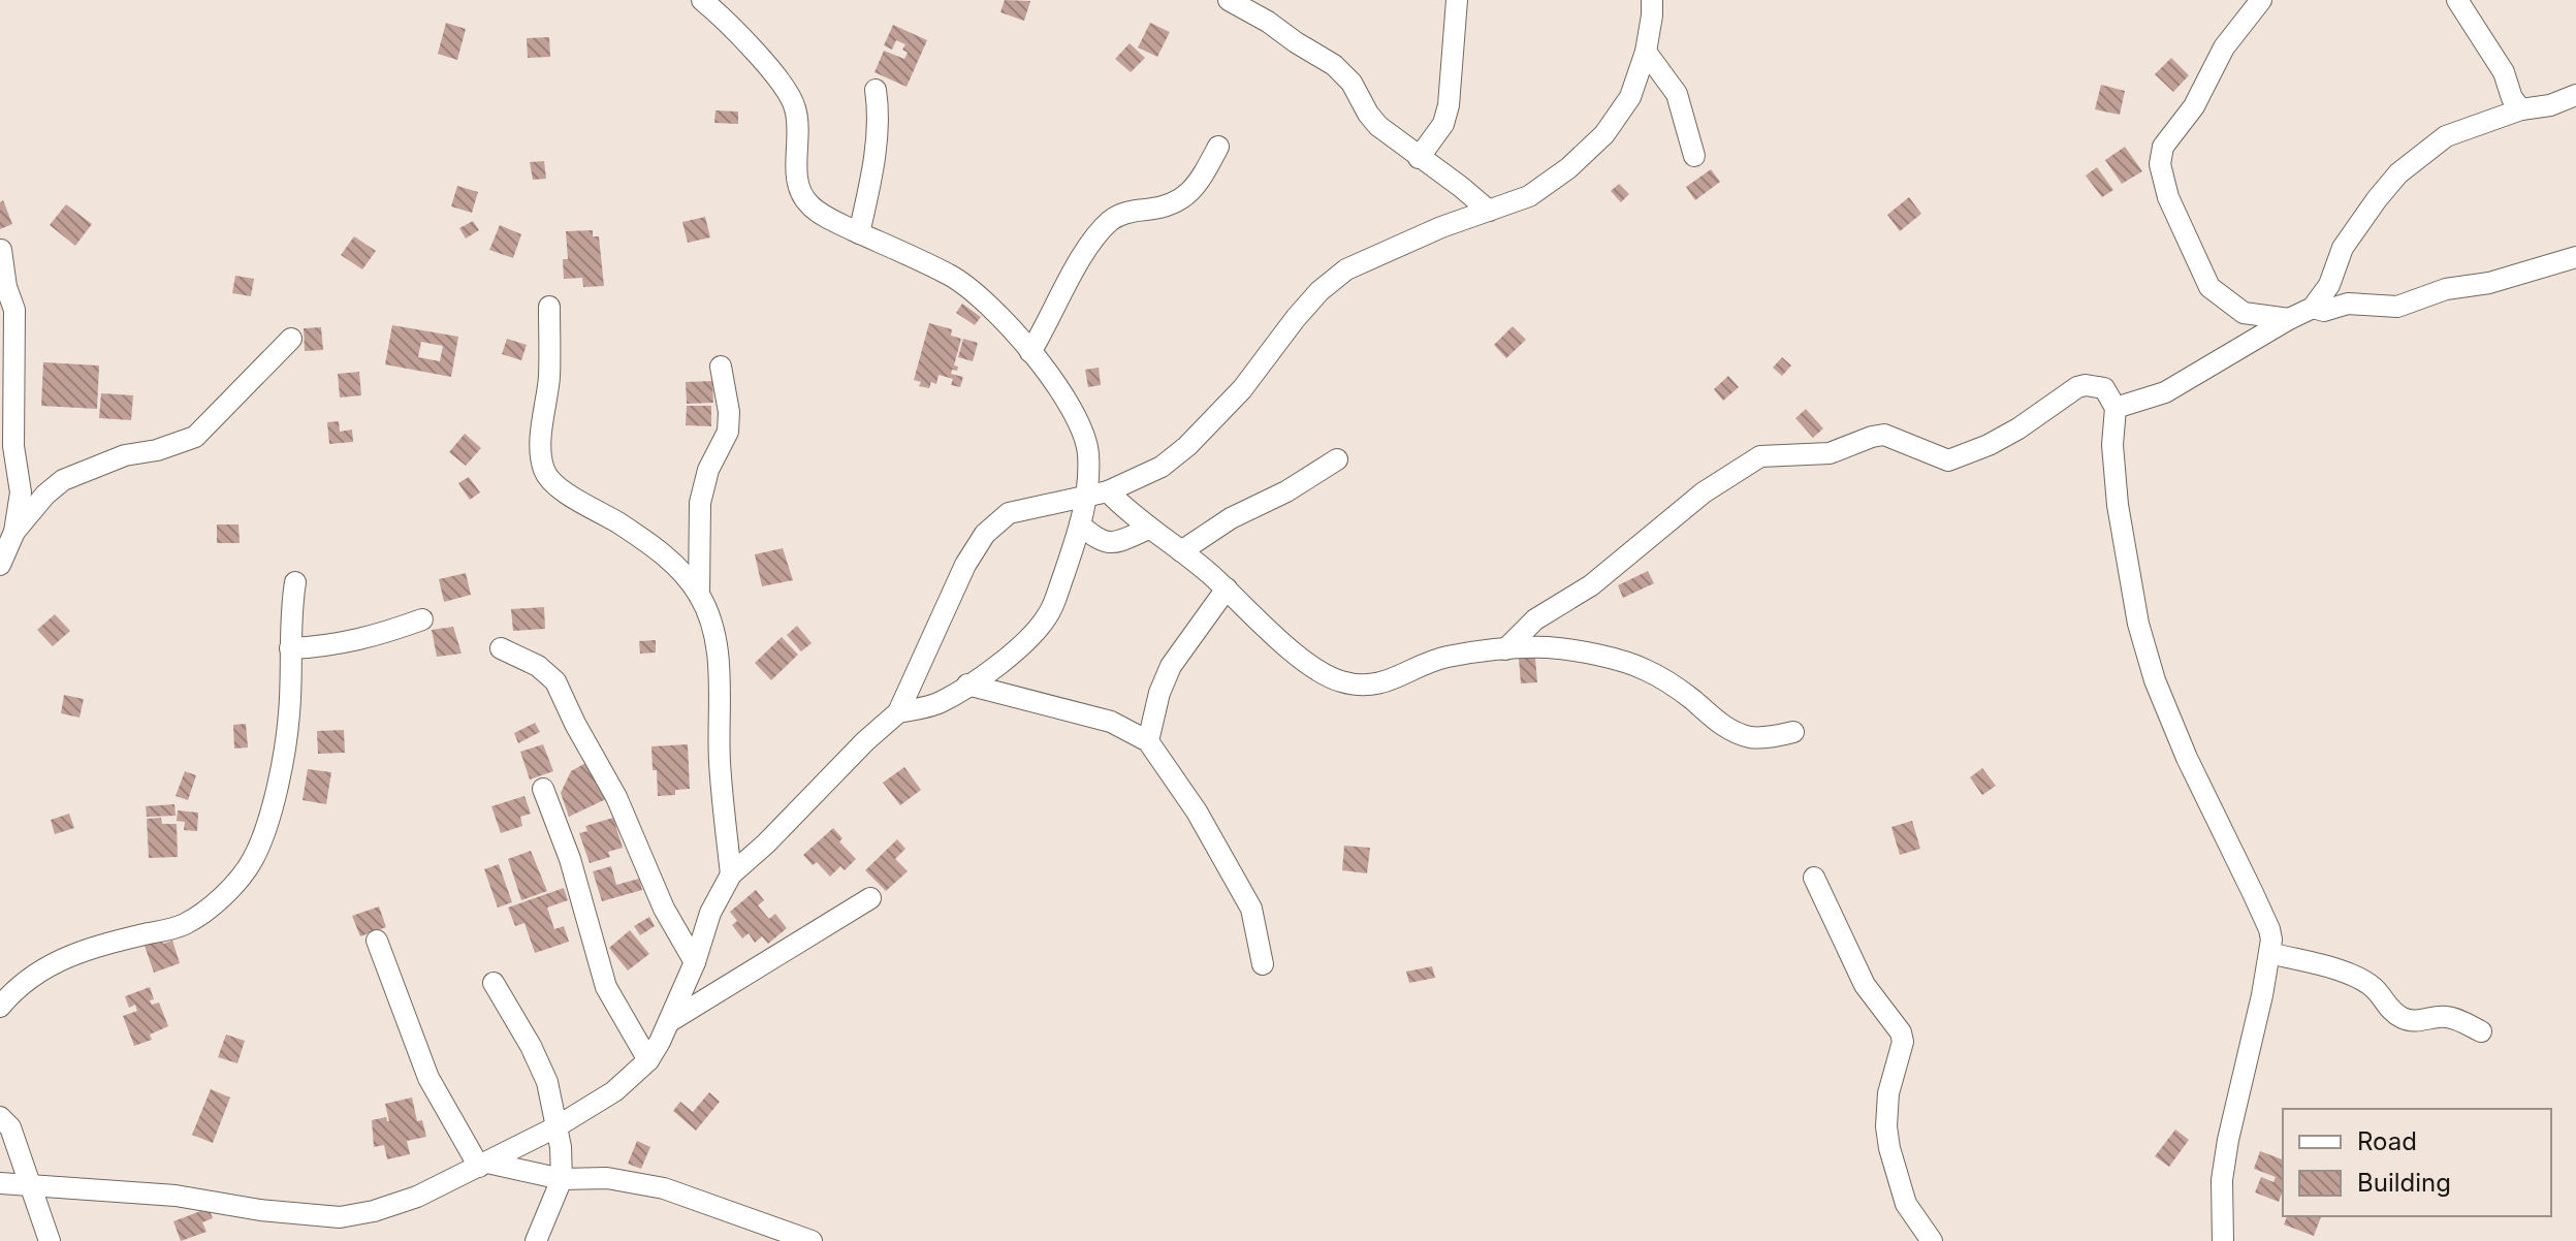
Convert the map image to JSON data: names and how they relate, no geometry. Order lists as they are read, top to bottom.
{
  "legend": ["Road", "Building"]
}
